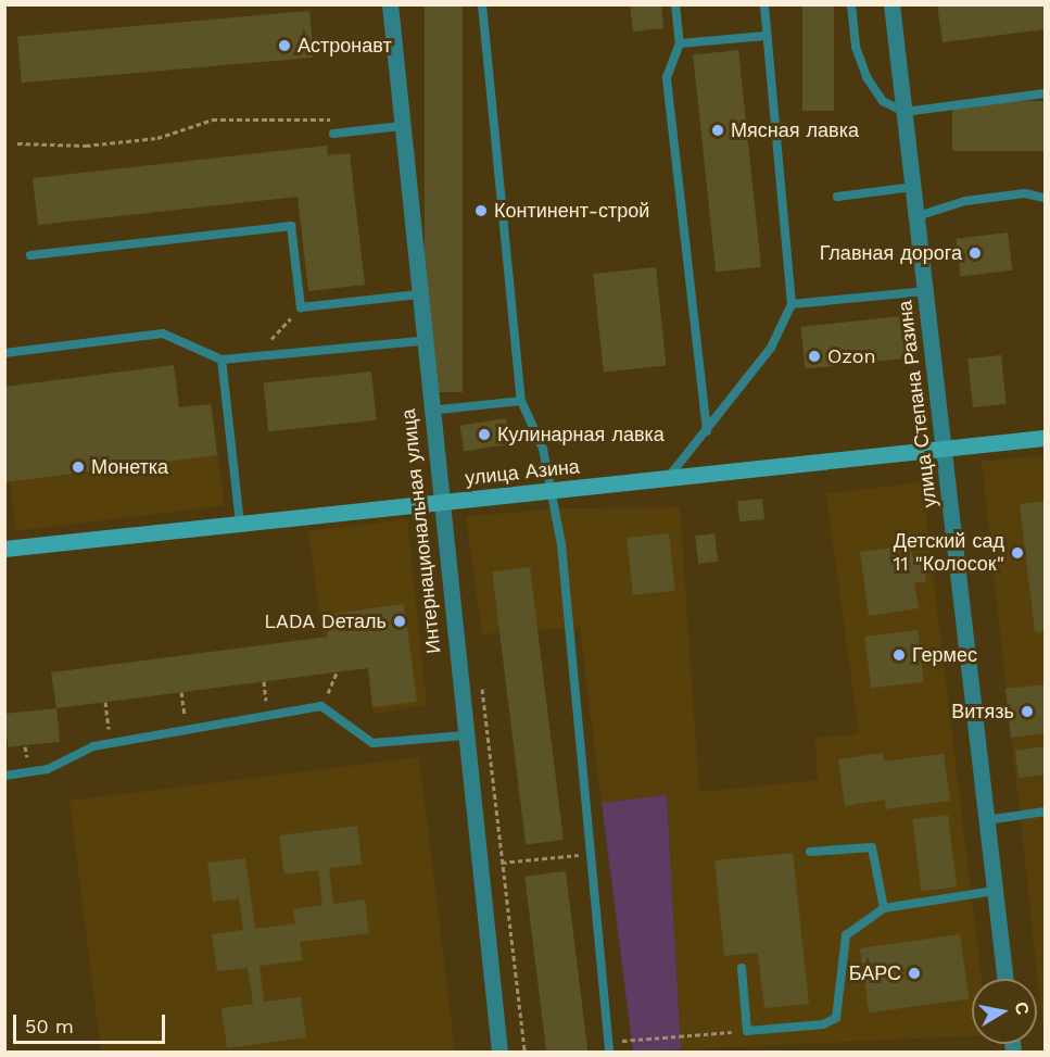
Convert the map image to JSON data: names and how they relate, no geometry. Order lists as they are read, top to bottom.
{
  "streets": {
    "main road": ["улица Азина"],
    "street": ["улица Степана Разина", "Интернациональная улица"]
  },
  "crossings": [
    ["улица Степана Разина", "улица Азина"],
    ["улица Азина", "Интернациональная улица"]
  ],
  "places": [
    "Астронавт",
    "Мясная лавка",
    "Континент-строй",
    "Главная дорога",
    "Ozon",
    "Кулинарная лавка",
    "Монетка",
    "Детский сад 11 \"Колосок\"",
    "LADA Dеталь",
    "Гермес",
    "Витязь",
    "БАРС"
  ],
  "scale_bar": "50 m",
  "north": "right"
}
